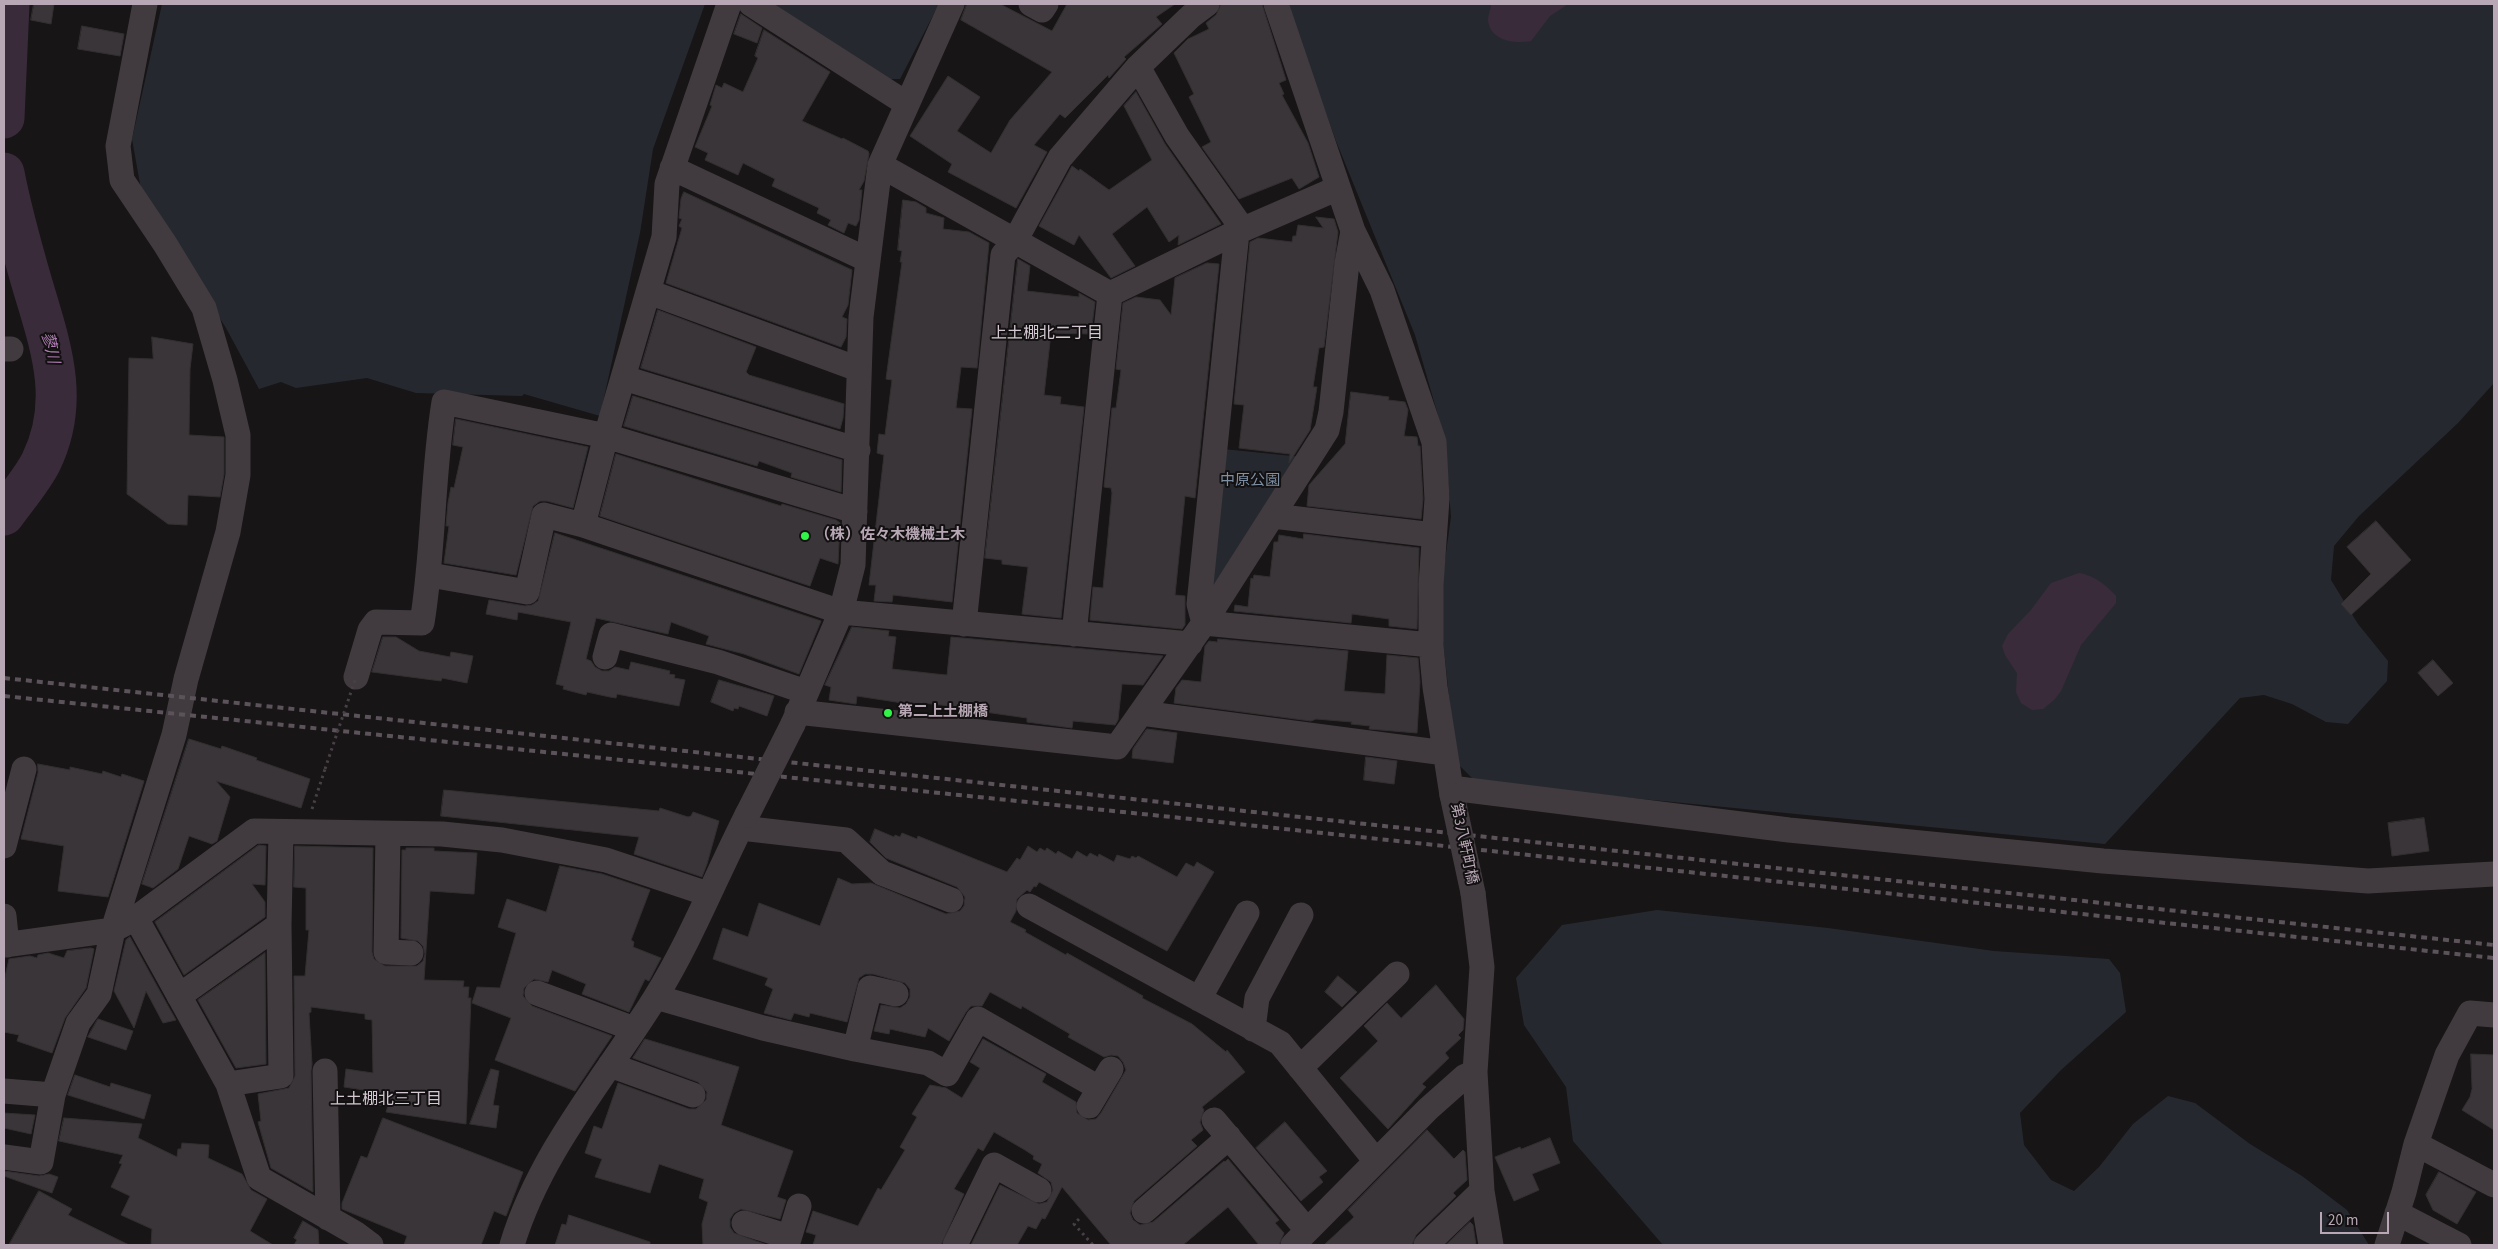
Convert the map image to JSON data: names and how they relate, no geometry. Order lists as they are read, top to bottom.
{
  "streets": {
    "street": ["第3八軒町橋"]
  },
  "districts": ["上土棚北二丁目", "上土棚北三丁目"],
  "water": ["蓼川"],
  "parks": ["中原公園"],
  "places": ["（株）佐々木機械土木", "第二上土棚橋"],
  "scale_bar": "20 m"
}
